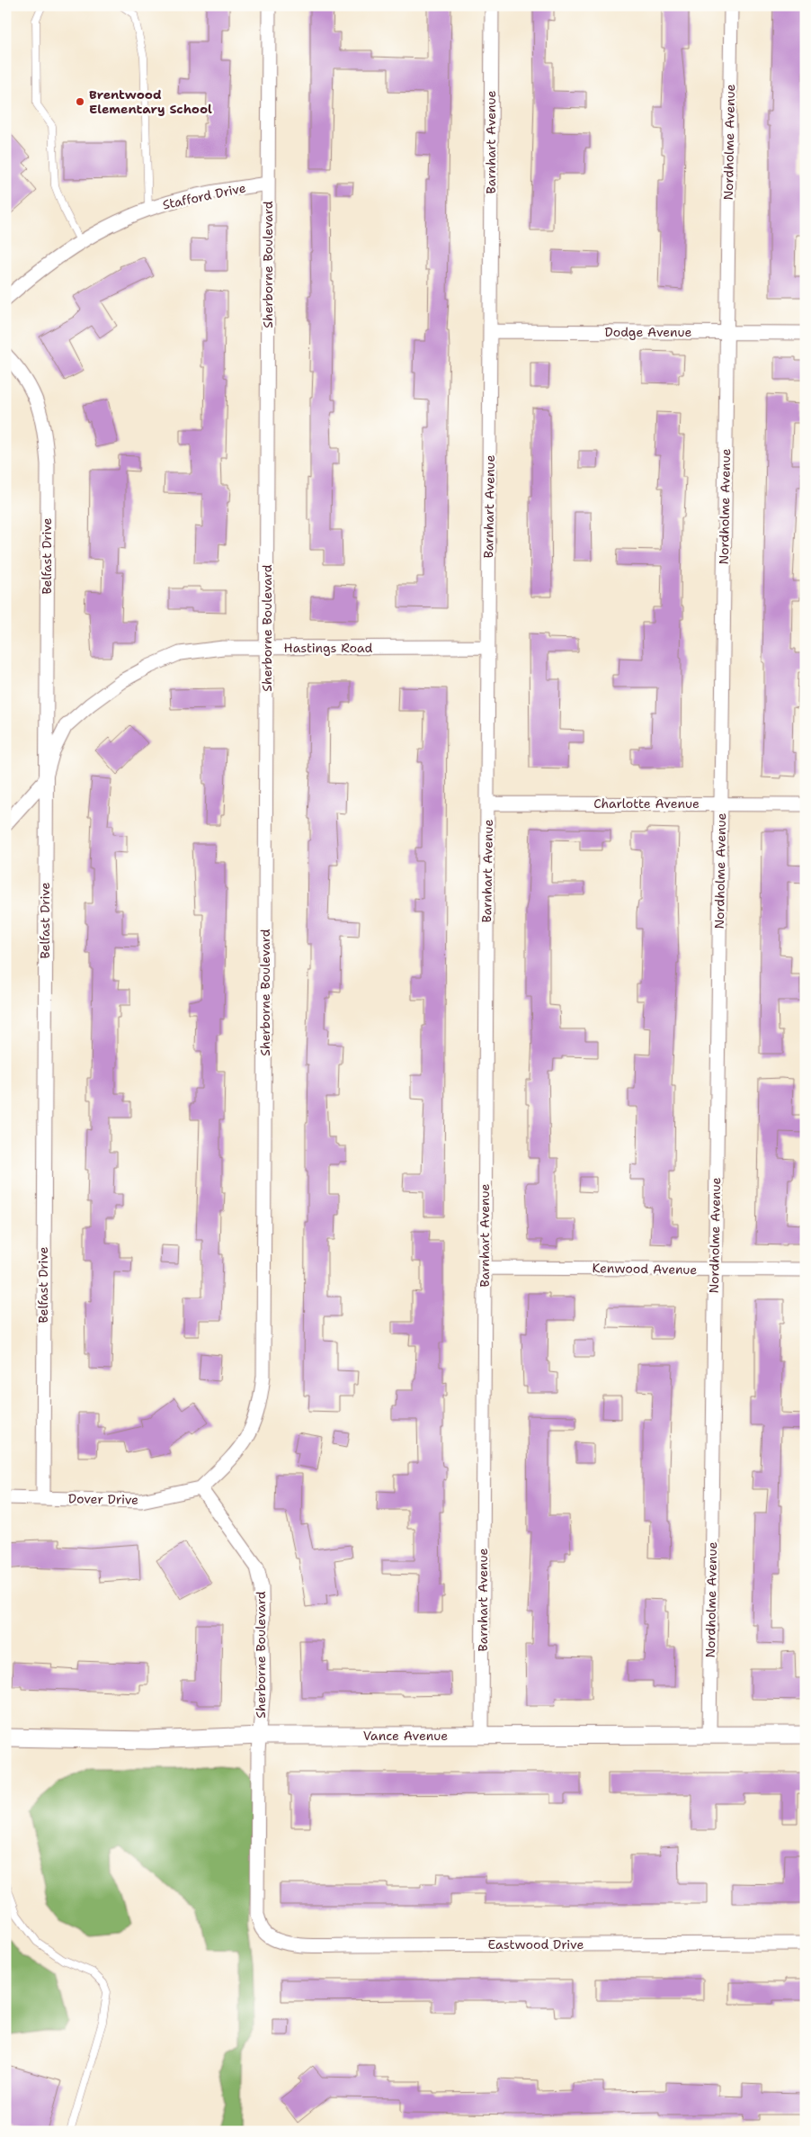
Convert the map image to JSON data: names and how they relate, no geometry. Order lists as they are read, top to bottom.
{
  "streets": {
    "street": [
      "Barnhart Avenue",
      "Nordholme Avenue",
      "Stafford Drive",
      "Sherborne Boulevard",
      "Dodge Avenue",
      "Belfast Drive",
      "Hastings Road",
      "Charlotte Avenue",
      "Kenwood Avenue",
      "Dover Drive",
      "Vance Avenue",
      "Eastwood Drive"
    ]
  },
  "crossings": [
    ["Barnhart Avenue", "Dodge Avenue"],
    ["Barnhart Avenue", "Hastings Road"],
    ["Barnhart Avenue", "Charlotte Avenue"],
    ["Barnhart Avenue", "Kenwood Avenue"],
    ["Barnhart Avenue", "Vance Avenue"],
    ["Nordholme Avenue", "Dodge Avenue"],
    ["Nordholme Avenue", "Charlotte Avenue"],
    ["Nordholme Avenue", "Kenwood Avenue"],
    ["Nordholme Avenue", "Vance Avenue"],
    ["Stafford Drive", "Sherborne Boulevard"],
    ["Sherborne Boulevard", "Hastings Road"],
    ["Sherborne Boulevard", "Dover Drive"],
    ["Sherborne Boulevard", "Vance Avenue"],
    ["Sherborne Boulevard", "Eastwood Drive"],
    ["Belfast Drive", "Hastings Road"],
    ["Belfast Drive", "Dover Drive"]
  ],
  "places": ["Brentwood Elementary School"]
}
